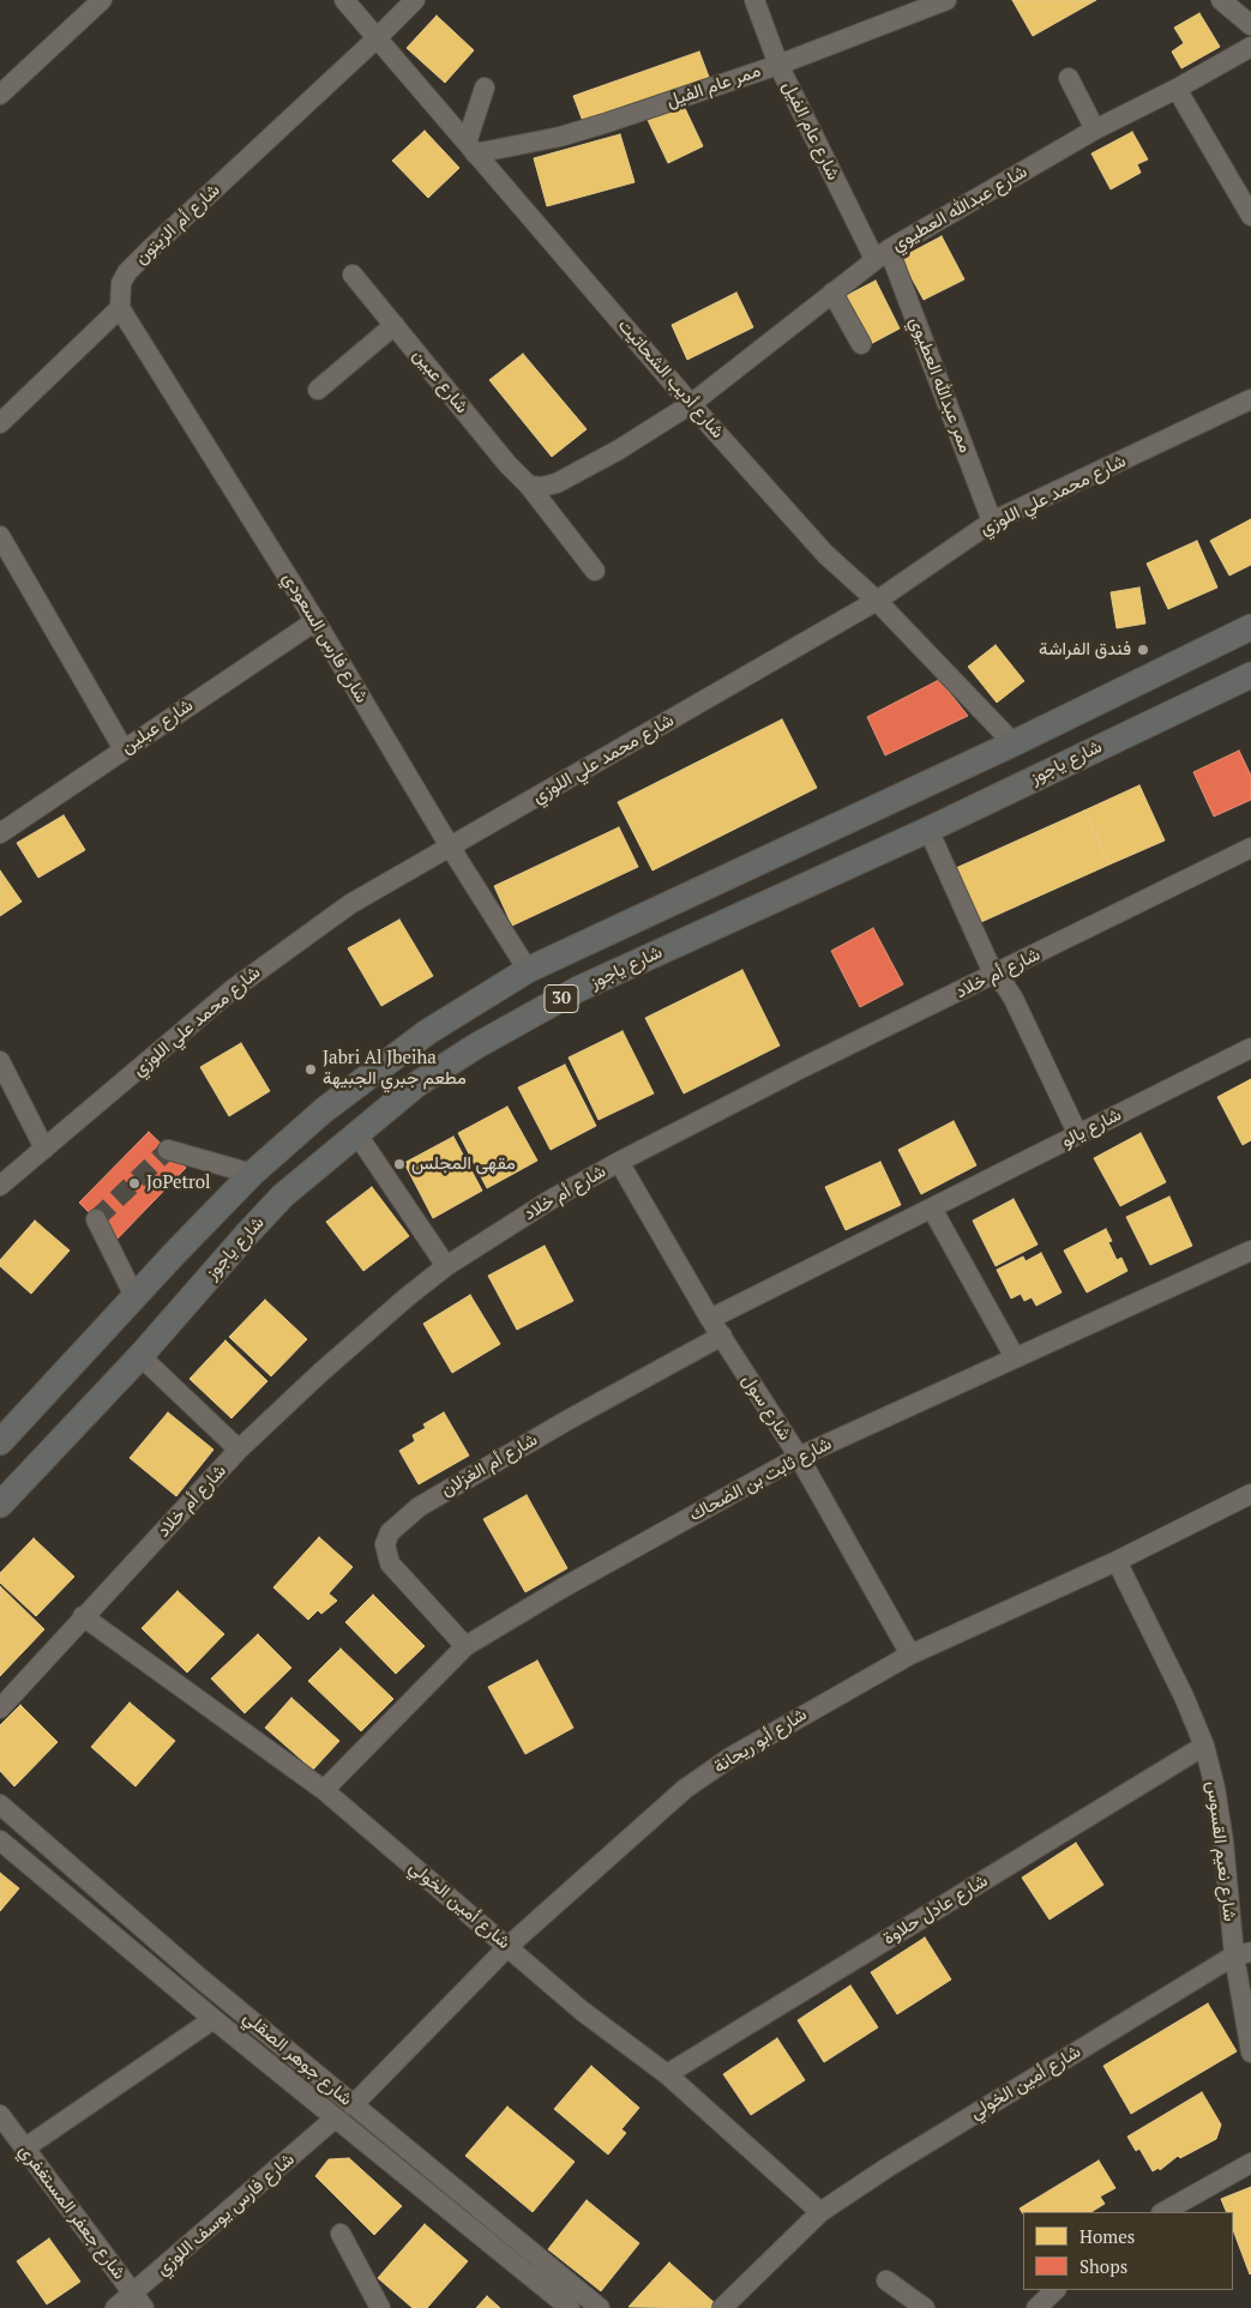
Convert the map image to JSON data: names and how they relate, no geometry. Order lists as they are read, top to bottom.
{
  "streets": {
    "main road": ["شارع ياجوز", "30"],
    "street": [
      "ممر عام الفيل",
      "شارع عام الفيل",
      "شارع عبدالله العطيوي",
      "شارع أم الزيتون",
      "شارع أديب الشحاتيت",
      "شارع عبين",
      "ممر عبدالله العطيوي",
      "شارع محمد علي اللوزي",
      "شارع فارس السعودي",
      "شارع عبلين",
      "شارع أم خلاد",
      "شارع يالو",
      "شارع سول",
      "شارع أم الغزلان",
      "شارع ثابت بن الضحاك",
      "شارع أبو ريحانة",
      "شارع نعيم القسوس",
      "شارع أمين الخولي",
      "شارع عادل حلاوة",
      "شارع جوهر الصقلي",
      "شارع جعفر المستغفري",
      "شارع فارس يوسف اللوزي"
    ]
  },
  "crossings": [
    ["ممر عام الفيل", "شارع عام الفيل"],
    ["ممر عام الفيل", "شارع أديب الشحاتيت"],
    ["شارع عام الفيل", "شارع عبدالله العطيوي"],
    ["شارع عام الفيل", "ممر عبدالله العطيوي"],
    ["شارع عبدالله العطيوي", "شارع أديب الشحاتيت"],
    ["شارع عبدالله العطيوي", "ممر عبدالله العطيوي"],
    ["شارع أم الزيتون", "شارع أديب الشحاتيت"],
    ["شارع أم الزيتون", "شارع فارس السعودي"],
    ["شارع أديب الشحاتيت", "شارع محمد علي اللوزي"],
    ["شارع أديب الشحاتيت", "30"],
    ["ممر عبدالله العطيوي", "شارع محمد علي اللوزي"],
    ["شارع محمد علي اللوزي", "شارع فارس السعودي"],
    ["شارع فارس السعودي", "شارع عبلين"],
    ["شارع فارس السعودي", "30"],
    ["شارع أم خلاد", "شارع سول"],
    ["شارع أم خلاد", "شارع أمين الخولي"],
    ["شارع يالو", "شارع سول"],
    ["شارع سول", "شارع أم الغزلان"],
    ["شارع سول", "شارع ثابت بن الضحاك"],
    ["شارع سول", "شارع أبو ريحانة"],
    ["شارع أم الغزلان", "شارع ثابت بن الضحاك"],
    ["شارع ثابت بن الضحاك", "شارع أمين الخولي"],
    ["شارع أبو ريحانة", "شارع نعيم القسوس"],
    ["شارع أبو ريحانة", "شارع أمين الخولي"],
    ["شارع أبو ريحانة", "شارع جوهر الصقلي"],
    ["شارع نعيم القسوس", "شارع أمين الخولي"],
    ["شارع نعيم القسوس", "شارع عادل حلاوة"],
    ["شارع أمين الخولي", "شارع عادل حلاوة"],
    ["شارع جوهر الصقلي", "شارع فارس يوسف اللوزي"],
    ["شارع جعفر المستغفري", "شارع فارس يوسف اللوزي"]
  ],
  "places": [
    "فندق الفراشة",
    "Jabri Al Jbeiha مطعم جبري الجبيهة",
    "مقهى المجلس",
    "JoPetrol"
  ],
  "legend": ["Homes", "Shops"]
}
